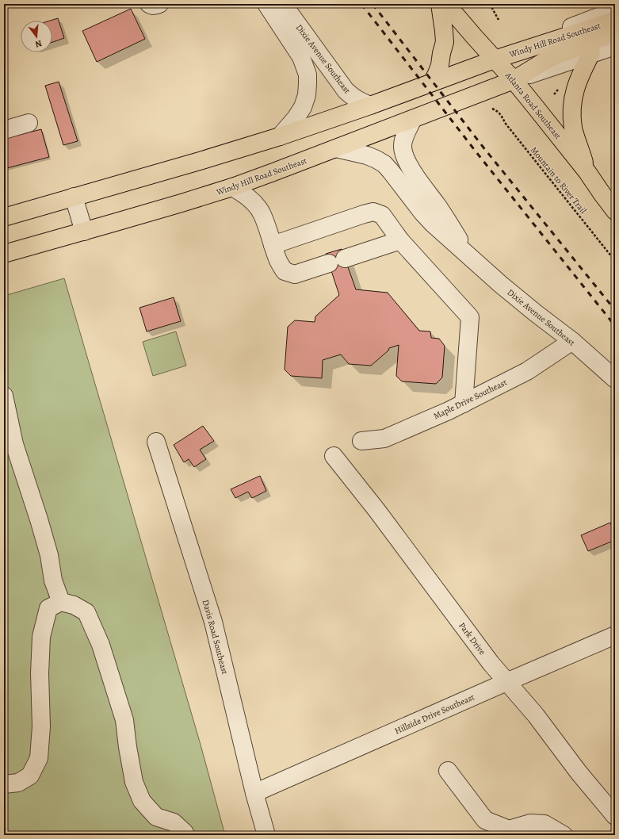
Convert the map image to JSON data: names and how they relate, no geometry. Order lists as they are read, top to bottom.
{
  "streets": {
    "main road": ["Windy Hill Road Southeast", "Atlanta Road Southeast"],
    "street": [
      "Dixie Avenue Southeast",
      "Maple Drive Southeast",
      "Davis Road Southeast",
      "Park Drive",
      "Hillside Drive Southeast"
    ],
    "path": ["Mountain to River Trail"]
  },
  "crossings": [
    ["Windy Hill Road Southeast", "Dixie Avenue Southeast"],
    ["Windy Hill Road Southeast", "Atlanta Road Southeast"],
    ["Dixie Avenue Southeast", "Maple Drive Southeast"],
    ["Davis Road Southeast", "Hillside Drive Southeast"],
    ["Park Drive", "Hillside Drive Southeast"]
  ],
  "north": "bottom"
}
